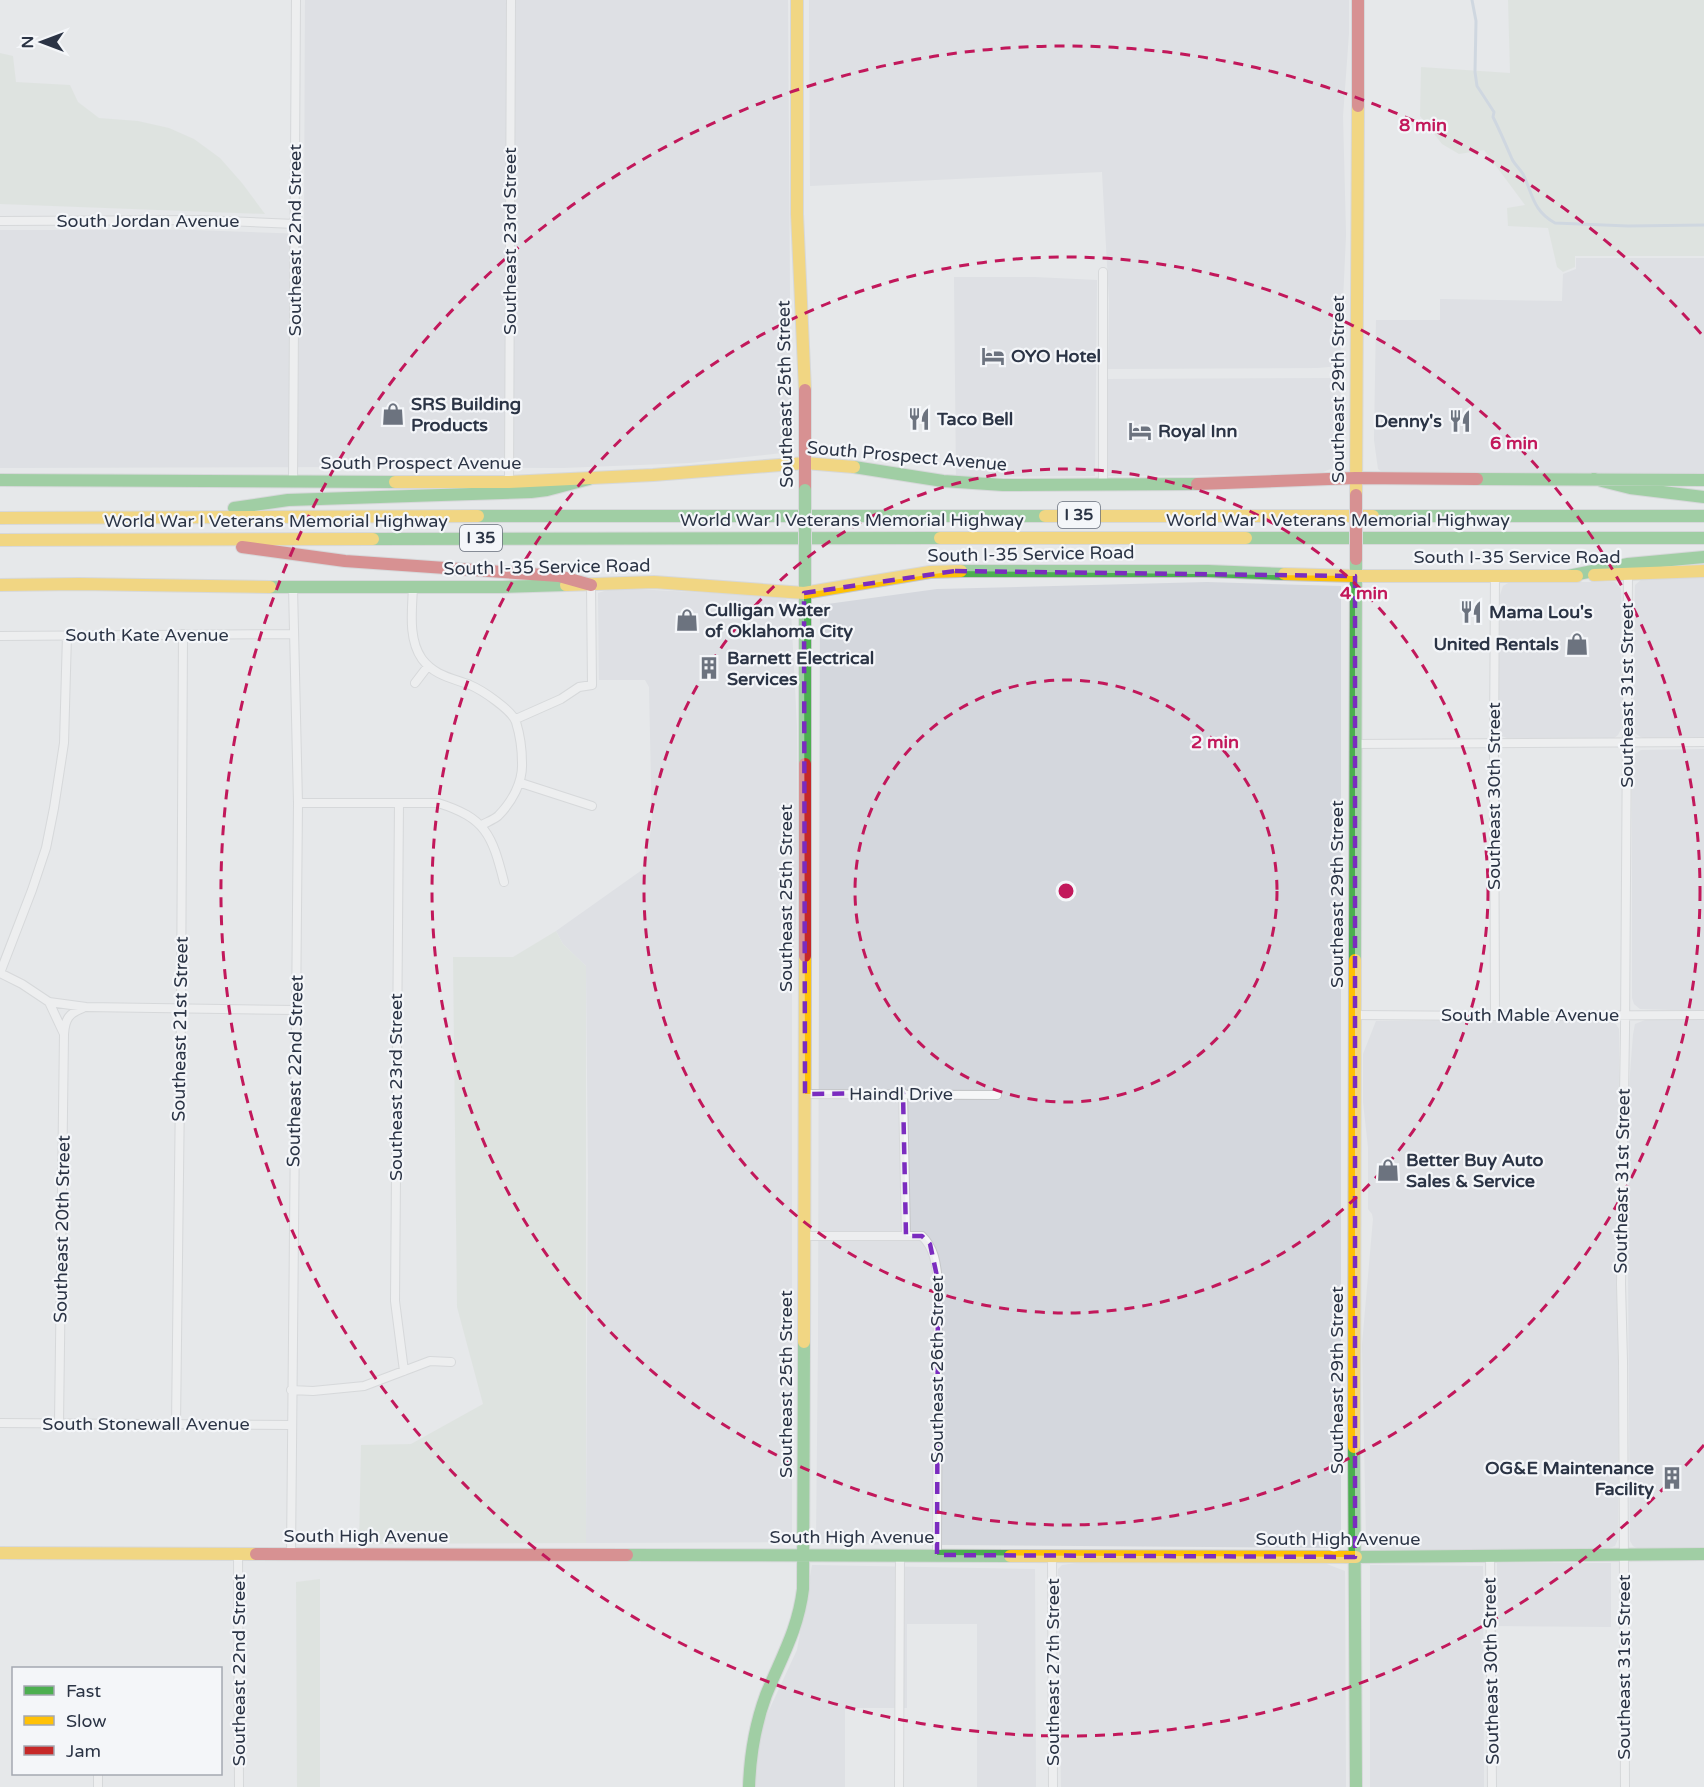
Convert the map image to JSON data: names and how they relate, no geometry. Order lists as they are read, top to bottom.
{
  "streets": {
    "main road": [
      "Southeast 29th Street",
      "Southeast 25th Street",
      "South Prospect Avenue",
      "I 35",
      "World War I Veterans Memorial Highway",
      "South I-35 Service Road",
      "South High Avenue"
    ],
    "street": [
      "South Jordan Avenue",
      "Southeast 22nd Street",
      "Southeast 23rd Street",
      "South Kate Avenue",
      "Southeast 31st Street",
      "Southeast 30th Street",
      "South Mable Avenue",
      "Southeast 21st Street",
      "Haindl Drive",
      "Southeast 20th Street",
      "Southeast 26th Street",
      "South Stonewall Avenue",
      "Southeast 27th Street"
    ]
  },
  "crossings": [
    ["South Jordan Avenue", "Southeast 22nd Street"],
    ["Southeast 22nd Street", "South Prospect Avenue"],
    ["Southeast 22nd Street", "South I-35 Service Road"],
    ["Southeast 22nd Street", "South Kate Avenue"],
    ["Southeast 22nd Street", "South Stonewall Avenue"],
    ["Southeast 22nd Street", "South High Avenue"],
    ["Southeast 23rd Street", "South Prospect Avenue"],
    ["Southeast 29th Street", "South Prospect Avenue"],
    ["Southeast 29th Street", "South I-35 Service Road"],
    ["Southeast 29th Street", "South Mable Avenue"],
    ["Southeast 29th Street", "South High Avenue"],
    ["Southeast 25th Street", "South Prospect Avenue"],
    ["Southeast 25th Street", "South I-35 Service Road"],
    ["Southeast 25th Street", "Haindl Drive"],
    ["Southeast 25th Street", "South High Avenue"],
    ["South I-35 Service Road", "Southeast 31st Street"],
    ["South I-35 Service Road", "Southeast 30th Street"],
    ["South Kate Avenue", "Southeast 21st Street"],
    ["Southeast 31st Street", "South Mable Avenue"],
    ["Southeast 31st Street", "South High Avenue"],
    ["Southeast 30th Street", "South Mable Avenue"],
    ["Southeast 30th Street", "South High Avenue"],
    ["Southeast 21st Street", "South Stonewall Avenue"],
    ["Southeast 20th Street", "South Stonewall Avenue"],
    ["Southeast 26th Street", "South High Avenue"],
    ["South High Avenue", "Southeast 27th Street"]
  ],
  "places": {
    "hotel": ["OYO Hotel", "Royal Inn"],
    "shop": [
      "SRS Building Products",
      "Culligan Water of Oklahoma City",
      "United Rentals",
      "Better Buy Auto Sales & Service"
    ],
    "restaurant": ["Taco Bell", "Denny's", "Mama Lou's"],
    "building": ["Barnett Electrical Services", "OG&E Maintenance Facility"]
  },
  "legend": ["Fast", "Slow", "Jam"],
  "north": "left",
  "rings": [
    "8 min",
    "6 min",
    "4 min",
    "2 min"
  ]
}
